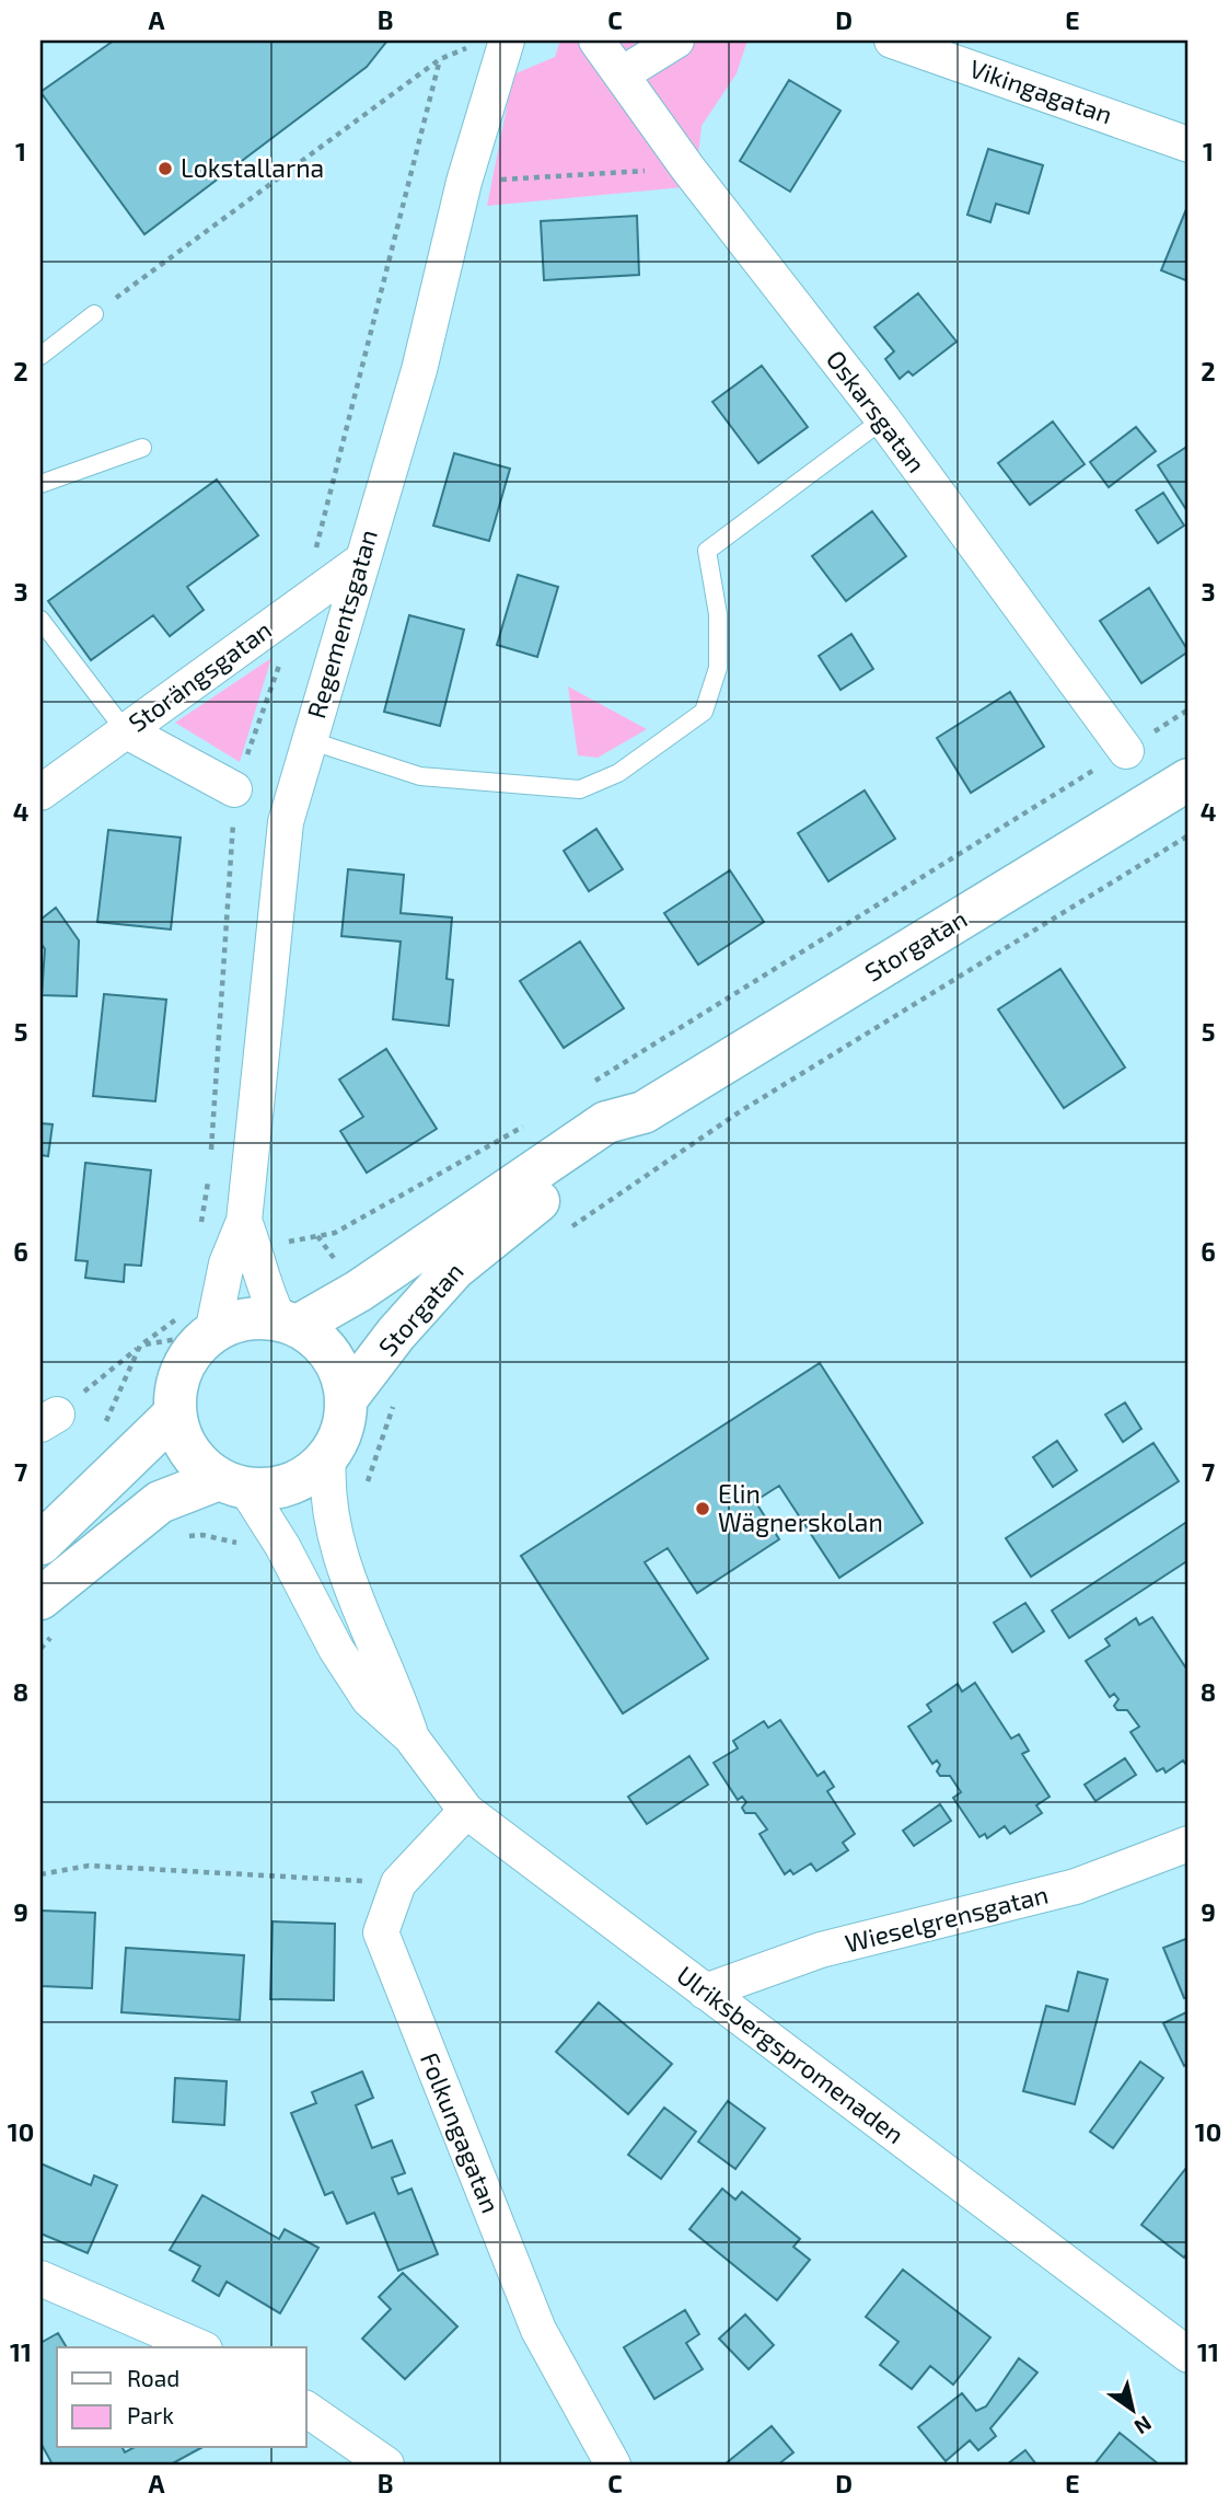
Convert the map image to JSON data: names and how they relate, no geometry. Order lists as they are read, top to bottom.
{
  "streets": {
    "main road": ["Storgatan"],
    "street": [
      "Vikingagatan",
      "Oskarsgatan",
      "Regementsgatan",
      "Storängsgatan",
      "Wieselgrensgatan",
      "Ulriksbergspromenaden",
      "Folkungagatan"
    ]
  },
  "crossings": [
    ["Regementsgatan", "Storängsgatan"],
    ["Regementsgatan", "Storgatan"],
    ["Regementsgatan", "Ulriksbergspromenaden"],
    ["Storgatan", "Ulriksbergspromenaden"],
    ["Wieselgrensgatan", "Ulriksbergspromenaden"],
    ["Ulriksbergspromenaden", "Folkungagatan"]
  ],
  "places": ["Lokstallarna", "Elin Wägnerskolan"],
  "legend": ["Road", "Park"],
  "north": "bottom right",
  "grid": {
    "columns": [
      "A",
      "B",
      "C",
      "D",
      "E"
    ],
    "rows": [
      "1",
      "2",
      "3",
      "4",
      "5",
      "6",
      "7",
      "8",
      "9",
      "10",
      "11"
    ]
  }
}
